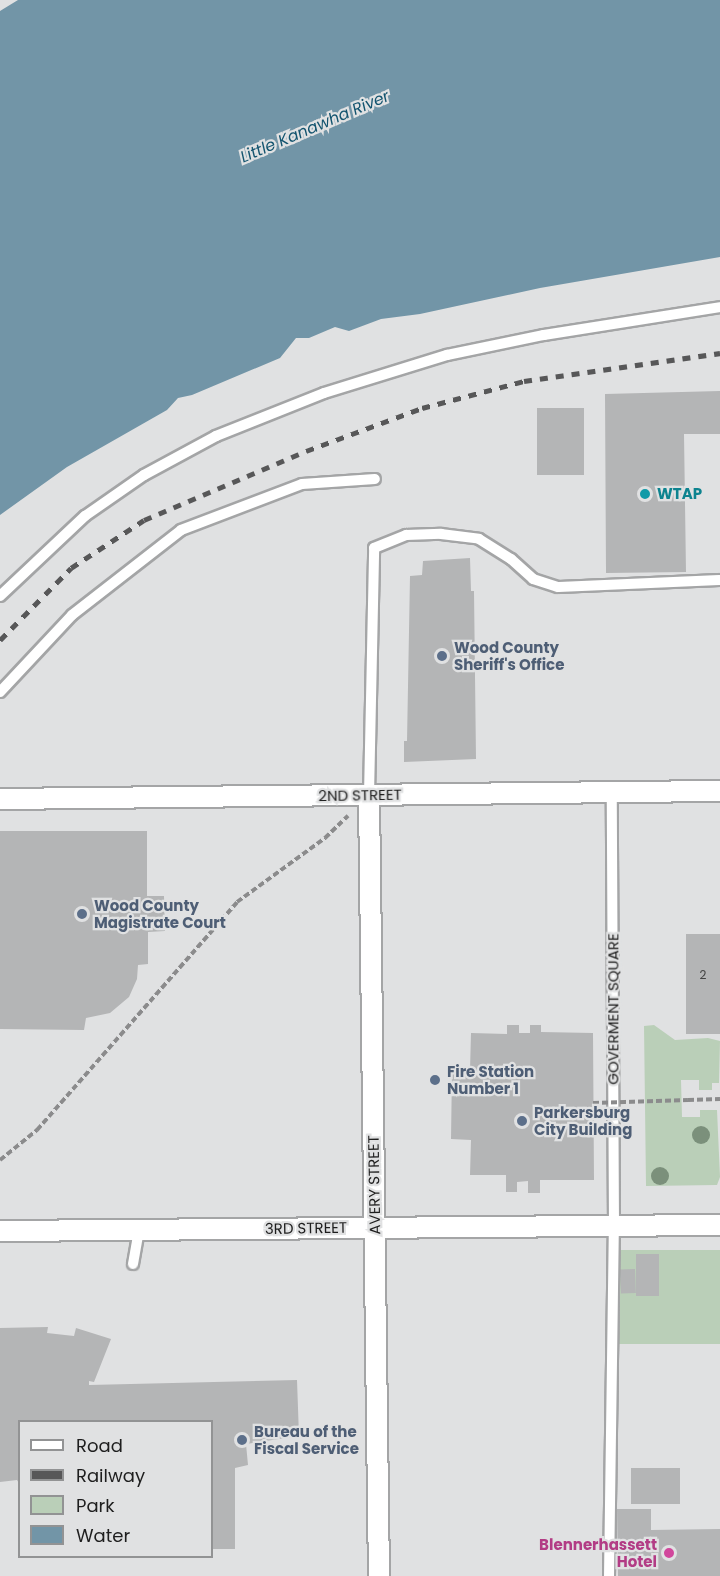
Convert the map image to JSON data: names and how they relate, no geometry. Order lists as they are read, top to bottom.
{
  "streets": {
    "street": ["2ND STREET", "AVERY STREET", "3RD STREET"],
    "lane": ["GOVERMENT SQUARE"]
  },
  "crossings": [
    ["2ND STREET", "GOVERMENT SQUARE"],
    ["2ND STREET", "AVERY STREET"],
    ["GOVERMENT SQUARE", "3RD STREET"],
    ["AVERY STREET", "3RD STREET"]
  ],
  "water": ["Little Kanawha River"],
  "places": [
    "WTAP",
    "Wood County Sheriff's Office",
    "Wood County Magistrate Court",
    "Fire Station Number 1",
    "Parkersburg City Building",
    "Bureau of the Fiscal Service",
    "Blennerhassett Hotel"
  ],
  "house_numbers": ["2"],
  "legend": [
    "Road",
    "Railway",
    "Park",
    "Water"
  ]
}
